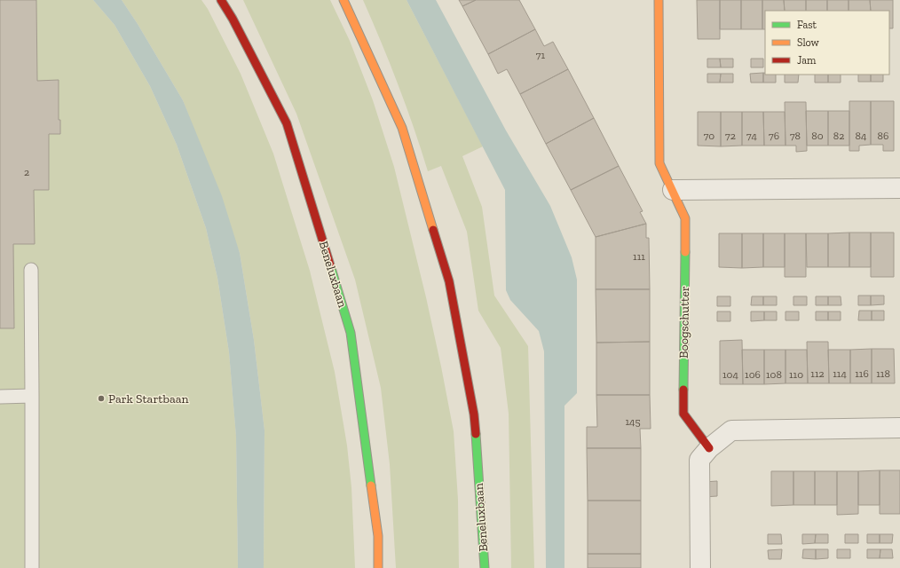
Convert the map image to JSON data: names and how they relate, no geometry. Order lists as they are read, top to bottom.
{
  "streets": {
    "main road": ["Beneluxbaan", "Boogschutter"]
  },
  "places": ["Park Startbaan"],
  "house_numbers": [
    "71",
    "70",
    "72",
    "74",
    "76",
    "78",
    "80",
    "82",
    "84",
    "86",
    "2",
    "111",
    "112",
    "114",
    "116",
    "118",
    "104",
    "106",
    "108",
    "110",
    "145"
  ],
  "legend": ["Fast", "Slow", "Jam"]
}
